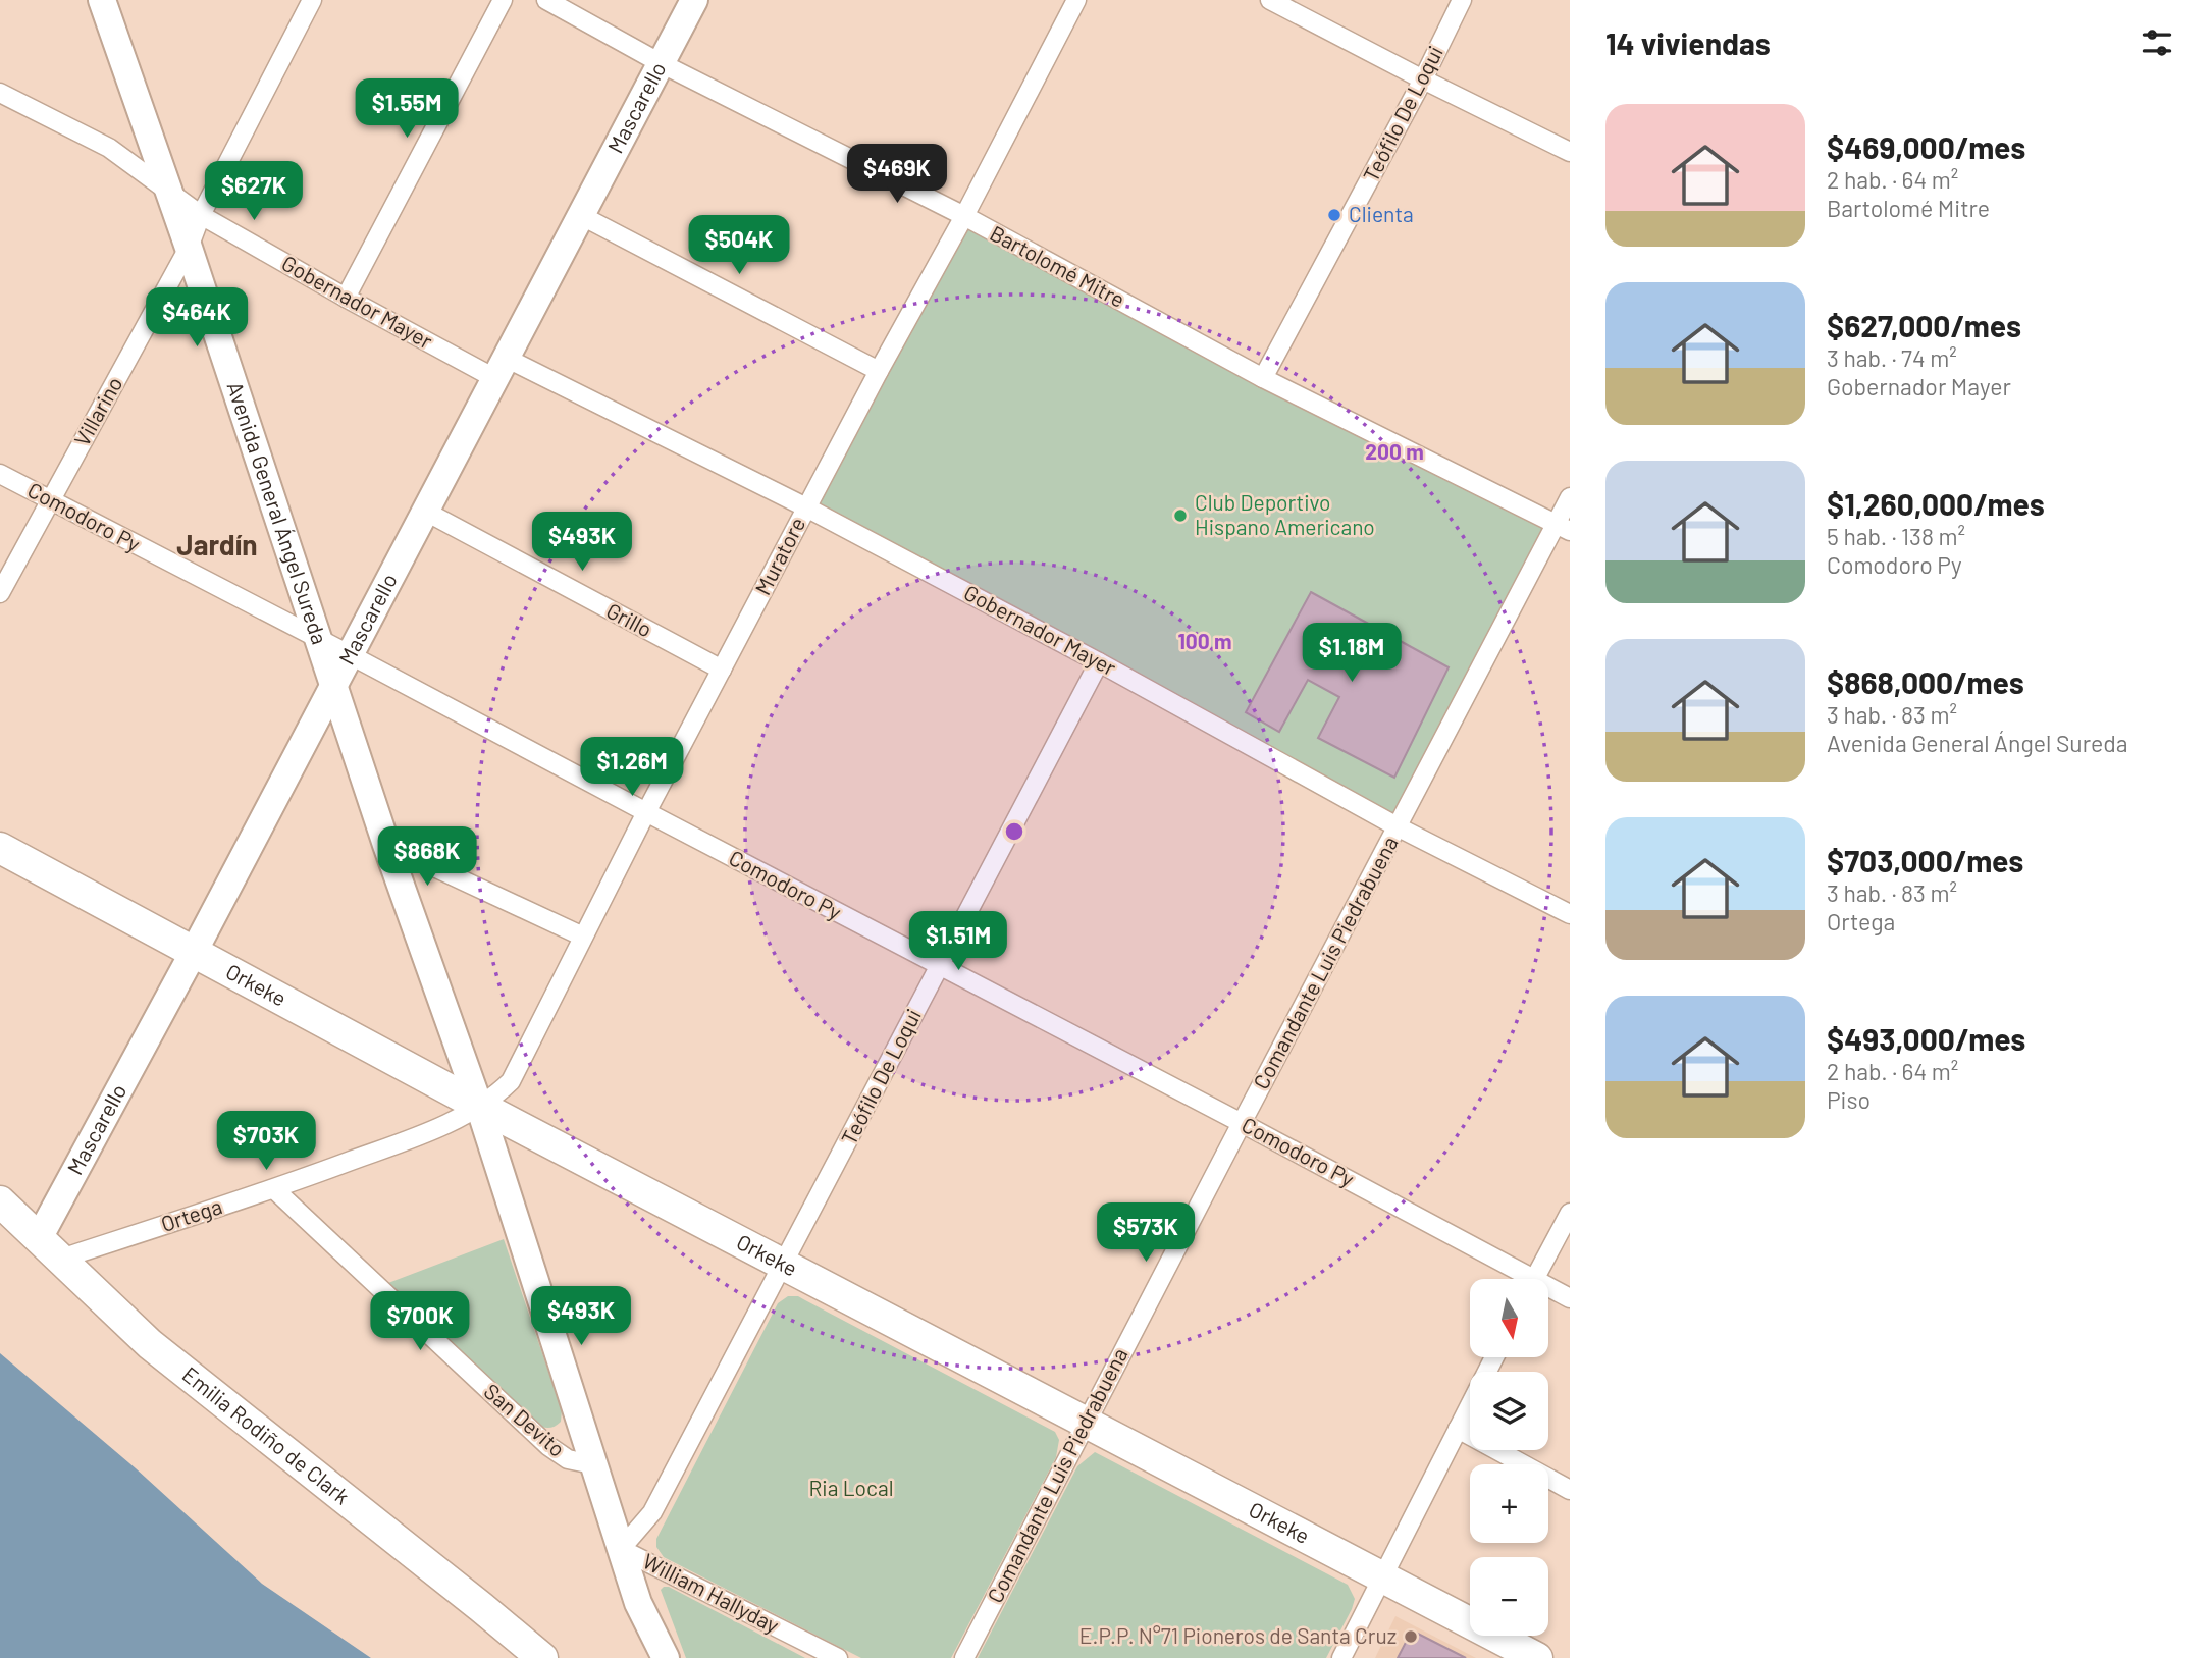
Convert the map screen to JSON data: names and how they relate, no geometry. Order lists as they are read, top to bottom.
{
  "streets": {
    "main road": [
      "Mascarello",
      "Avenida General Ángel Sureda",
      "Orkeke",
      "Emilia Rodiño de Clark"
    ],
    "street": [
      "Teófilo De Loqui",
      "Bartolomé Mitre",
      "Gobernador Mayer",
      "Villarino",
      "Comodoro Py",
      "Muratore",
      "Grillo",
      "Comandante Luis Piedrabuena",
      "Ortega",
      "San Devito",
      "William Hallyday"
    ]
  },
  "crossings": [
    ["Mascarello", "Bartolomé Mitre"],
    ["Mascarello", "Gobernador Mayer"],
    ["Mascarello", "Avenida General Ángel Sureda"],
    ["Mascarello", "Comodoro Py"],
    ["Mascarello", "Grillo"],
    ["Mascarello", "Orkeke"],
    ["Mascarello", "Emilia Rodiño de Clark"],
    ["Teófilo De Loqui", "Bartolomé Mitre"],
    ["Teófilo De Loqui", "Gobernador Mayer"],
    ["Teófilo De Loqui", "Avenida General Ángel Sureda"],
    ["Teófilo De Loqui", "Comodoro Py"],
    ["Teófilo De Loqui", "Orkeke"],
    ["Teófilo De Loqui", "William Hallyday"],
    ["Bartolomé Mitre", "Muratore"],
    ["Bartolomé Mitre", "Comandante Luis Piedrabuena"],
    ["Gobernador Mayer", "Villarino"],
    ["Gobernador Mayer", "Avenida General Ángel Sureda"],
    ["Gobernador Mayer", "Muratore"],
    ["Gobernador Mayer", "Comandante Luis Piedrabuena"],
    ["Villarino", "Avenida General Ángel Sureda"],
    ["Villarino", "Comodoro Py"],
    ["Avenida General Ángel Sureda", "Comodoro Py"],
    ["Avenida General Ángel Sureda", "Muratore"],
    ["Avenida General Ángel Sureda", "Orkeke"],
    ["Avenida General Ángel Sureda", "Ortega"],
    ["Avenida General Ángel Sureda", "San Devito"],
    ["Avenida General Ángel Sureda", "William Hallyday"],
    ["Comodoro Py", "Muratore"],
    ["Comodoro Py", "Comandante Luis Piedrabuena"],
    ["Muratore", "Grillo"],
    ["Muratore", "Orkeke"],
    ["Muratore", "Ortega"],
    ["Comandante Luis Piedrabuena", "Orkeke"],
    ["Orkeke", "Ortega"],
    ["Ortega", "San Devito"],
    ["Ortega", "Emilia Rodiño de Clark"]
  ],
  "districts": ["Jardín"],
  "parks": ["Ria Local"],
  "places": ["Clienta", "Club Deportivo Hispano Americano", "E.P.P. N°71 Pioneros de Santa Cruz"],
  "north": "bottom",
  "page": {
    "heading": "14 viviendas",
    "price": [
      "$1.55M",
      "$469K",
      "$627K",
      "$504K",
      "$464K",
      "$493K",
      "$1.18M",
      "$1.26M",
      "$868K",
      "$1.51M",
      "$703K",
      "$573K",
      "$493K",
      "$700K"
    ],
    "list": [
      {
        "name": "$469,000/mes",
        "note": "2 hab. · 64 m² · Bartolomé Mitre"
      },
      {
        "name": "$627,000/mes",
        "note": "3 hab. · 74 m² · Gobernador Mayer"
      },
      {
        "name": "$1,260,000/mes",
        "note": "5 hab. · 138 m² · Comodoro Py"
      },
      {
        "name": "$868,000/mes",
        "note": "3 hab. · 83 m² · Avenida General Ángel Sureda"
      },
      {
        "name": "$703,000/mes",
        "note": "3 hab. · 83 m² · Ortega"
      },
      {
        "name": "$493,000/mes",
        "note": "2 hab. · 64 m² · Piso"
      }
    ],
    "map_buttons": ["+", "−"]
  },
  "rings": ["200 m", "100 m"]
}
